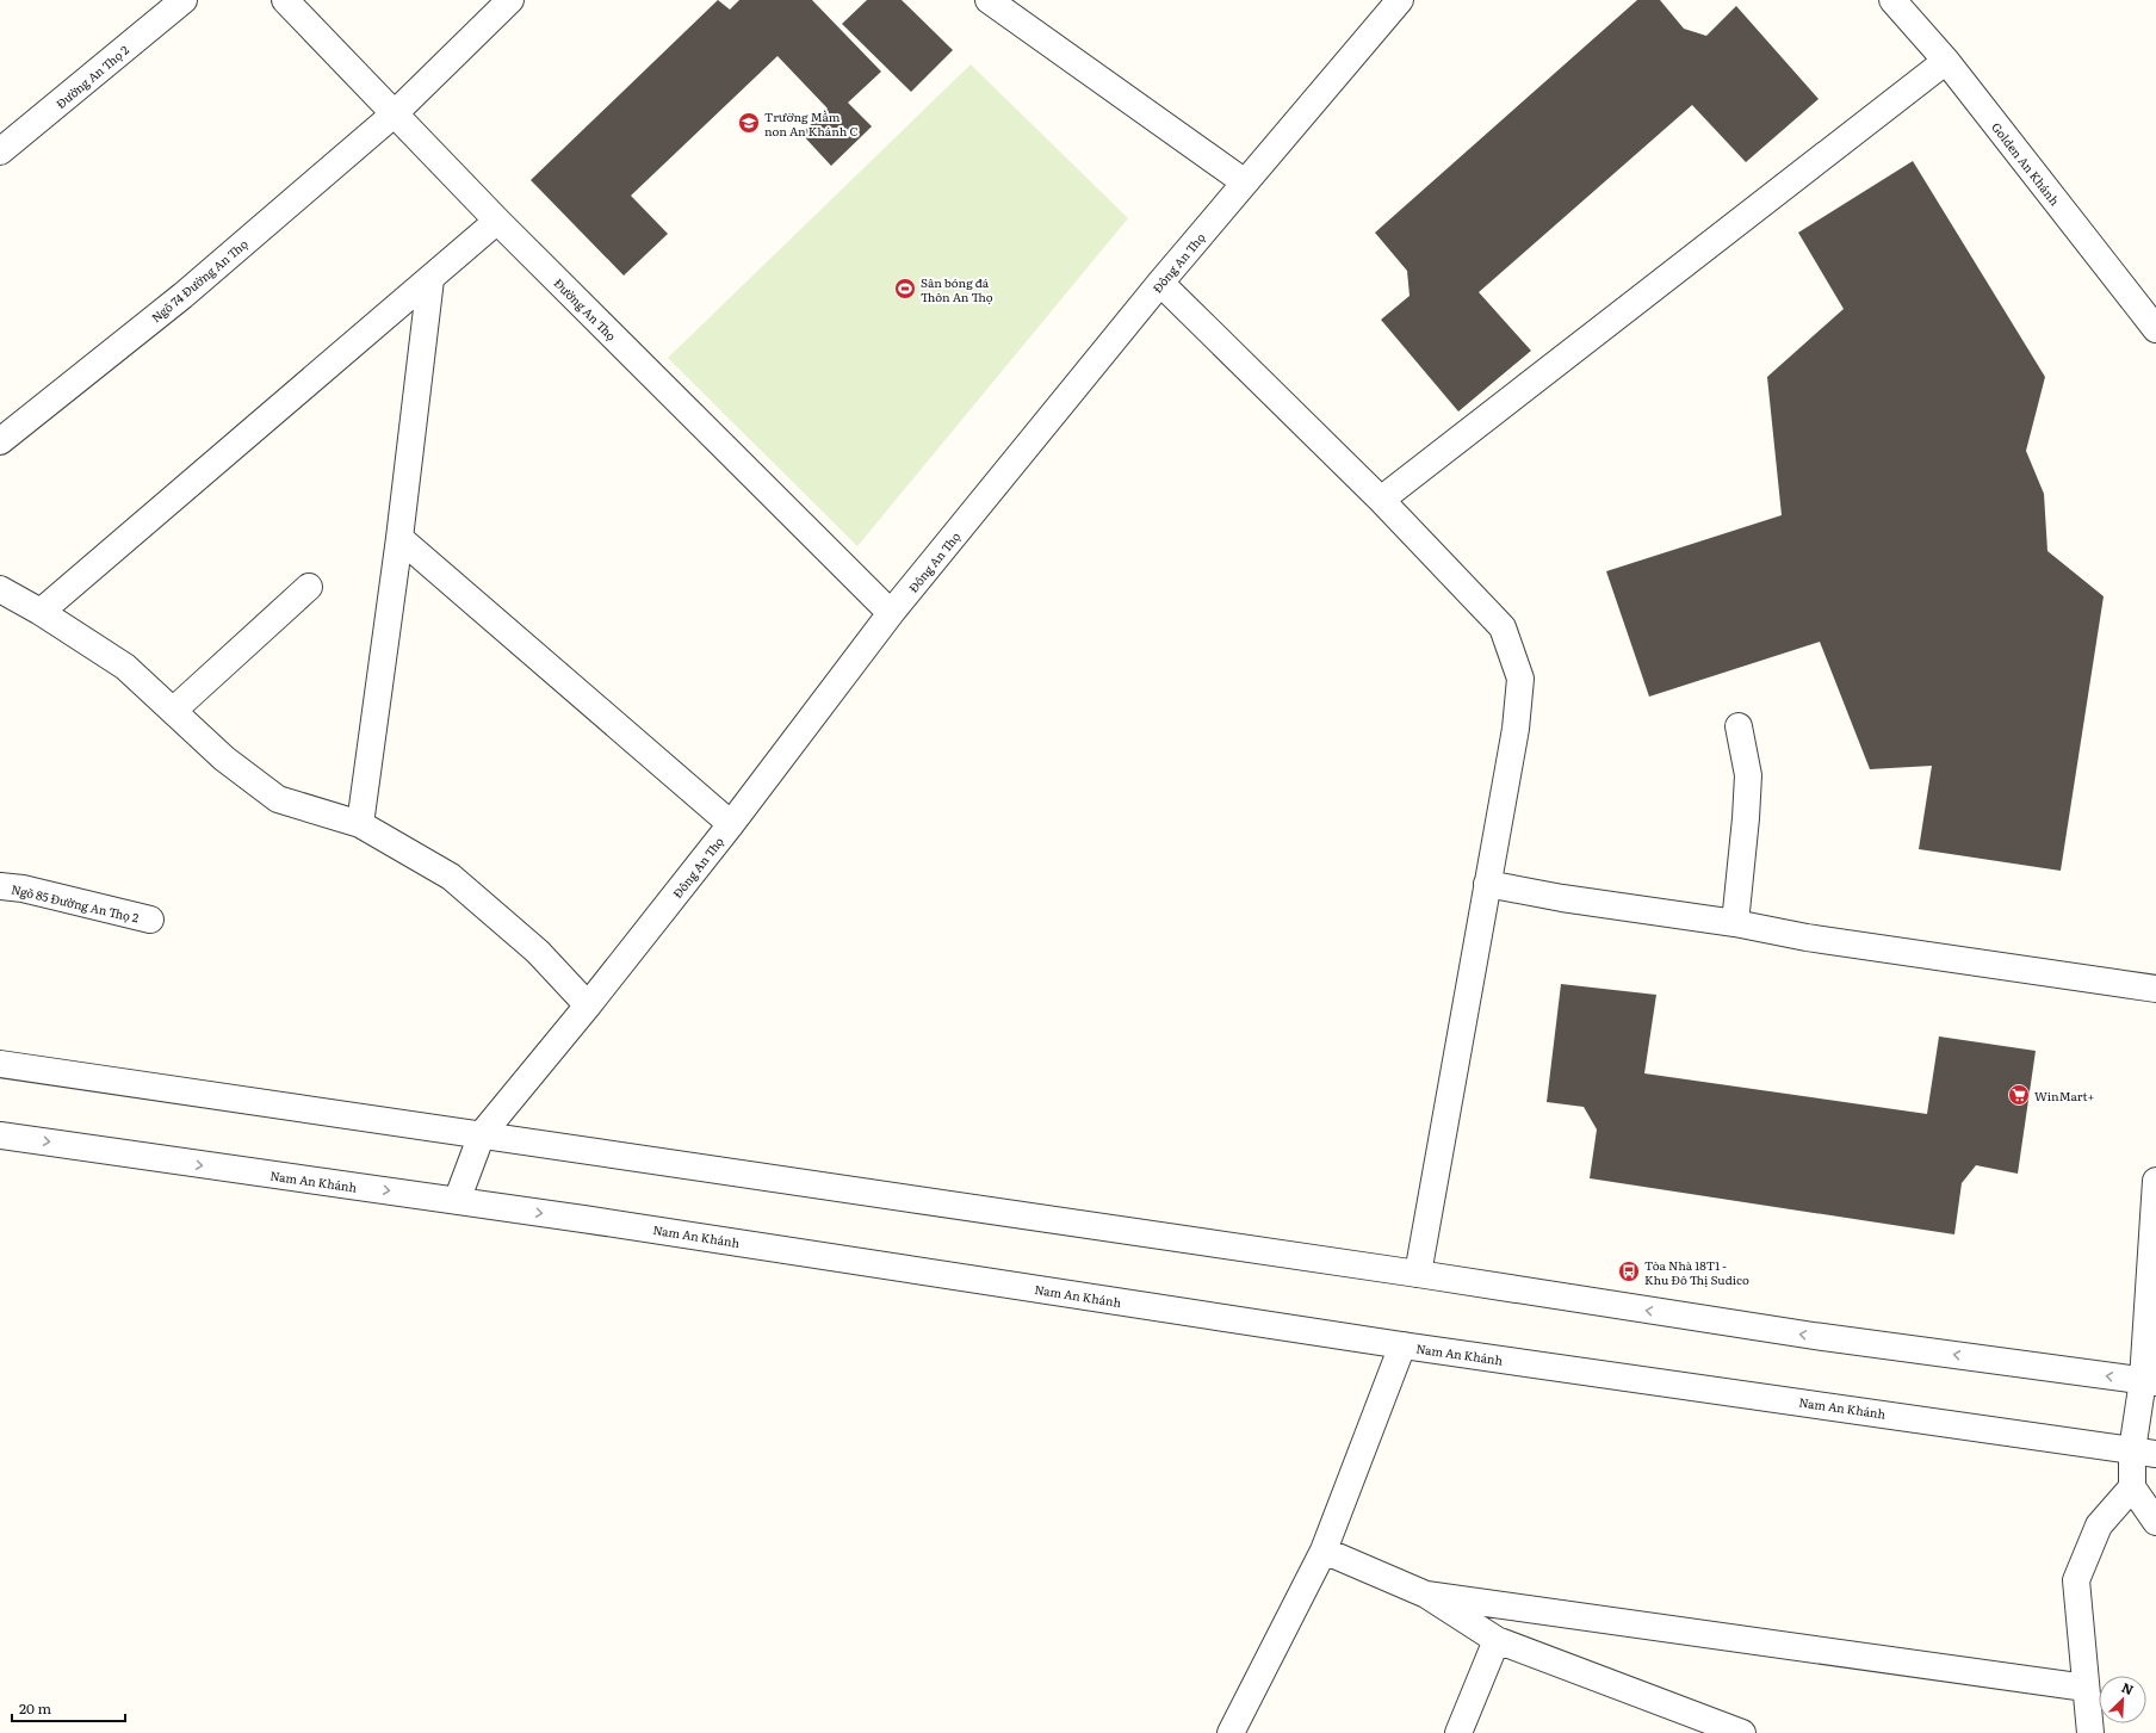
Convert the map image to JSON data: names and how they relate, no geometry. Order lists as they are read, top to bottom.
{
  "streets": {
    "street": [
      "Đường An Thọ 2",
      "Golden An Khánh",
      "Đông An Thọ",
      "Ngõ 74 Đường An Thọ",
      "Đường An Thọ",
      "Ngõ 85 Đường An Thọ 2",
      "Nam An Khánh"
    ]
  },
  "crossings": [
    ["Đông An Thọ", "Đường An Thọ"],
    ["Đông An Thọ", "Nam An Khánh"],
    ["Ngõ 74 Đường An Thọ", "Đường An Thọ"]
  ],
  "places": {
    "school or university": ["Trường Mầm non An Khánh C"],
    "sports": ["Sân bóng đá Thôn An Thọ"],
    "supermarket": ["WinMart+"],
    "bus stop": ["Tòa Nhà 18T1 - Khu Đô Thị Sudico"]
  },
  "scale_bar": "20 m",
  "north": "top right"
}
